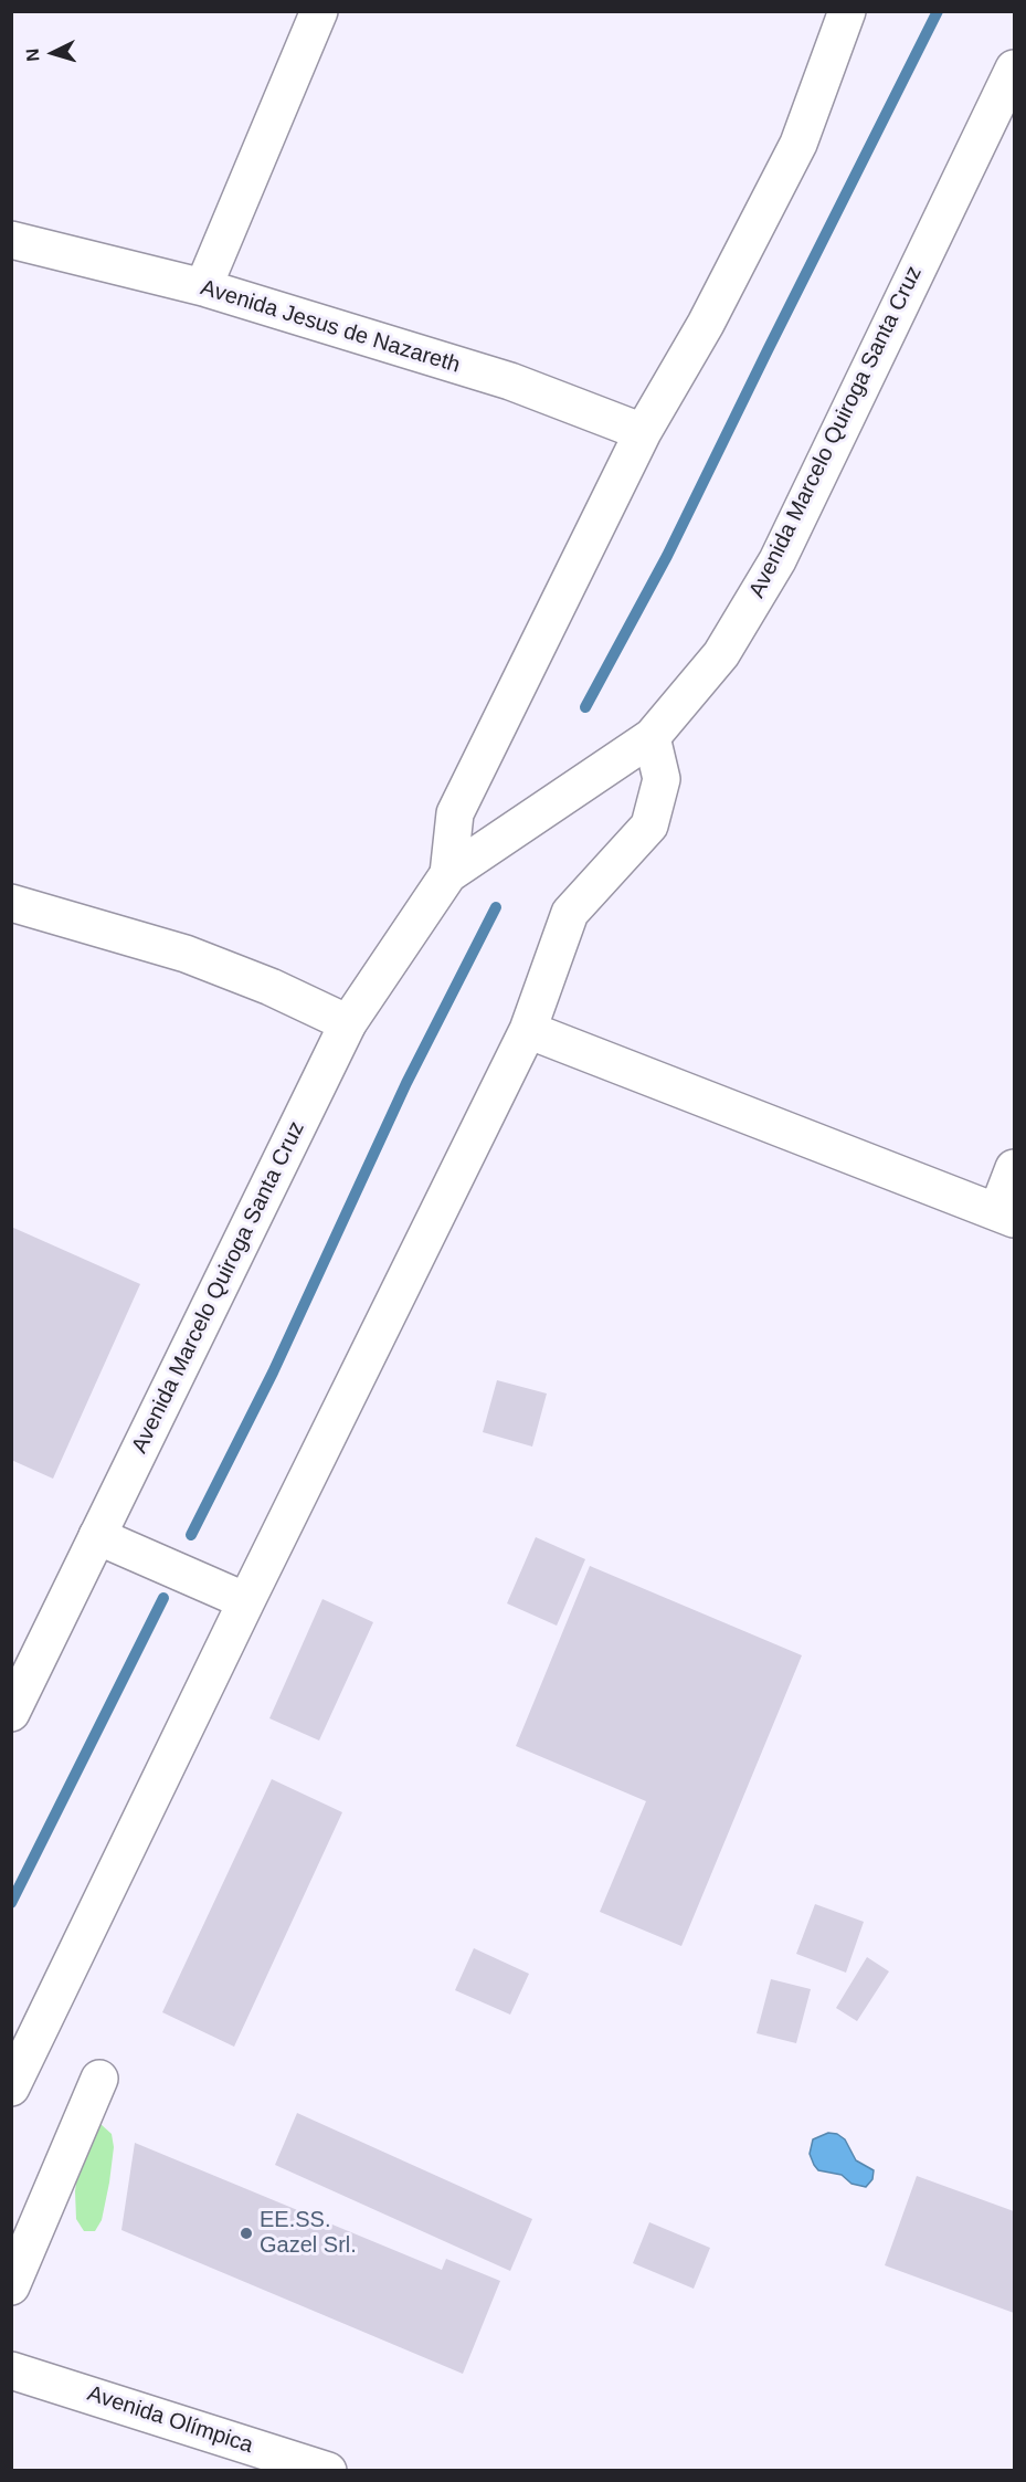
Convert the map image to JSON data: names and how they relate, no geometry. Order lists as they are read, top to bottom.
{
  "streets": {
    "street": ["Avenida Jesus de Nazareth", "Avenida Marcelo Quiroga Santa Cruz", "Avenida Olímpica"]
  },
  "crossings": [
    ["Avenida Jesus de Nazareth", "Avenida Marcelo Quiroga Santa Cruz"]
  ],
  "places": ["EE.SS. Gazel Srl."],
  "north": "left"
}
